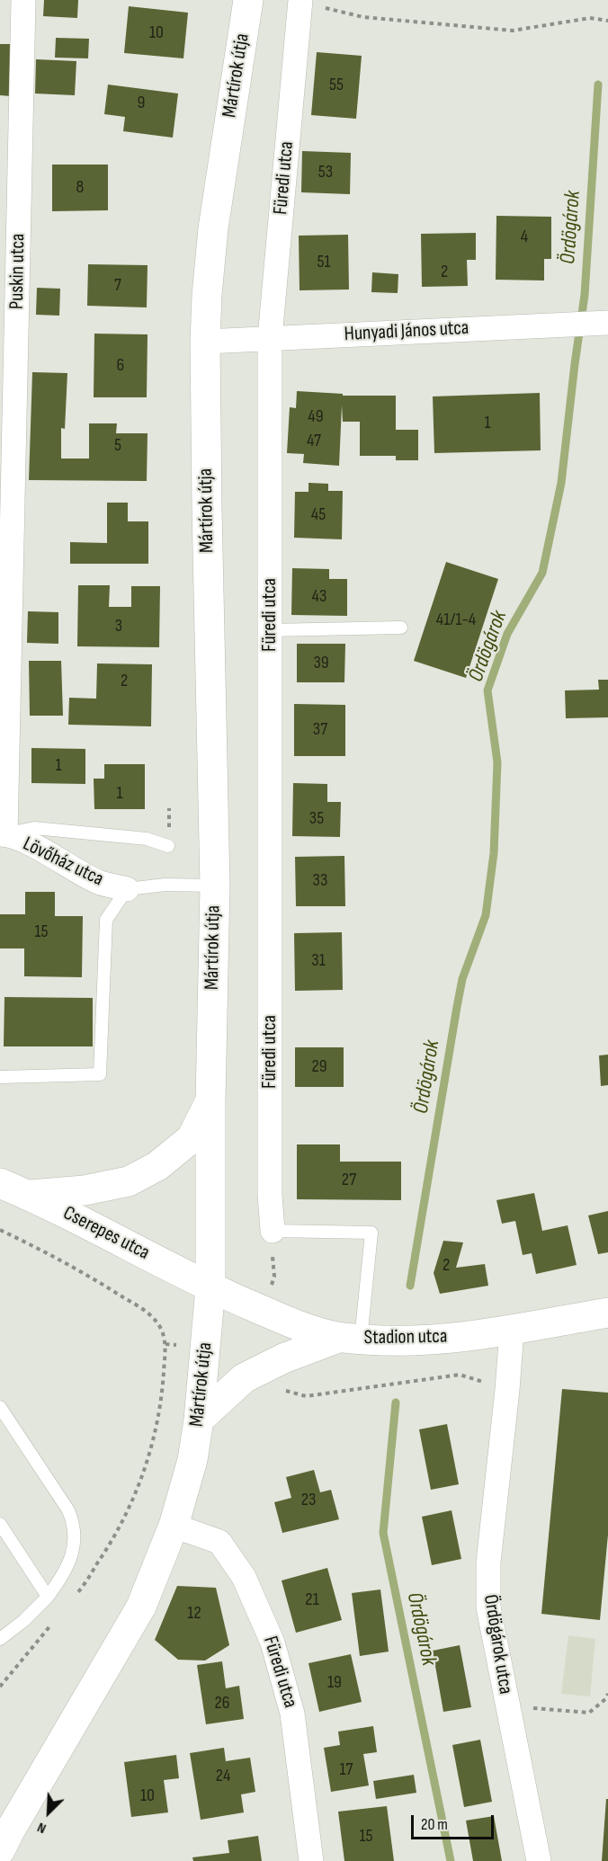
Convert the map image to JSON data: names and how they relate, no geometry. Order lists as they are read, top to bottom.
{
  "streets": {
    "street": [
      "Mártírok útja",
      "Füredi utca",
      "Puskin utca",
      "Hunyadi János utca",
      "Lövőház utca",
      "Cserepes utca",
      "Stadion utca",
      "Ördögárok utca"
    ]
  },
  "crossings": [
    ["Mártírok útja", "Füredi utca"],
    ["Mártírok útja", "Hunyadi János utca"],
    ["Mártírok útja", "Cserepes utca"],
    ["Mártírok útja", "Stadion utca"],
    ["Füredi utca", "Hunyadi János utca"],
    ["Puskin utca", "Lövőház utca"],
    ["Cserepes utca", "Stadion utca"],
    ["Stadion utca", "Ördögárok utca"]
  ],
  "water": ["Ördögárok"],
  "house_numbers": [
    "10",
    "55",
    "9",
    "53",
    "8",
    "4",
    "51",
    "2",
    "7",
    "6",
    "49",
    "1",
    "47",
    "5",
    "45",
    "43",
    "41/1-4",
    "3",
    "39",
    "2",
    "37",
    "1",
    "1",
    "35",
    "33",
    "15",
    "31",
    "29",
    "27",
    "2",
    "23",
    "21",
    "12",
    "19",
    "26",
    "17",
    "24",
    "10",
    "15"
  ],
  "scale_bar": "20 m",
  "north": "bottom left"
}
